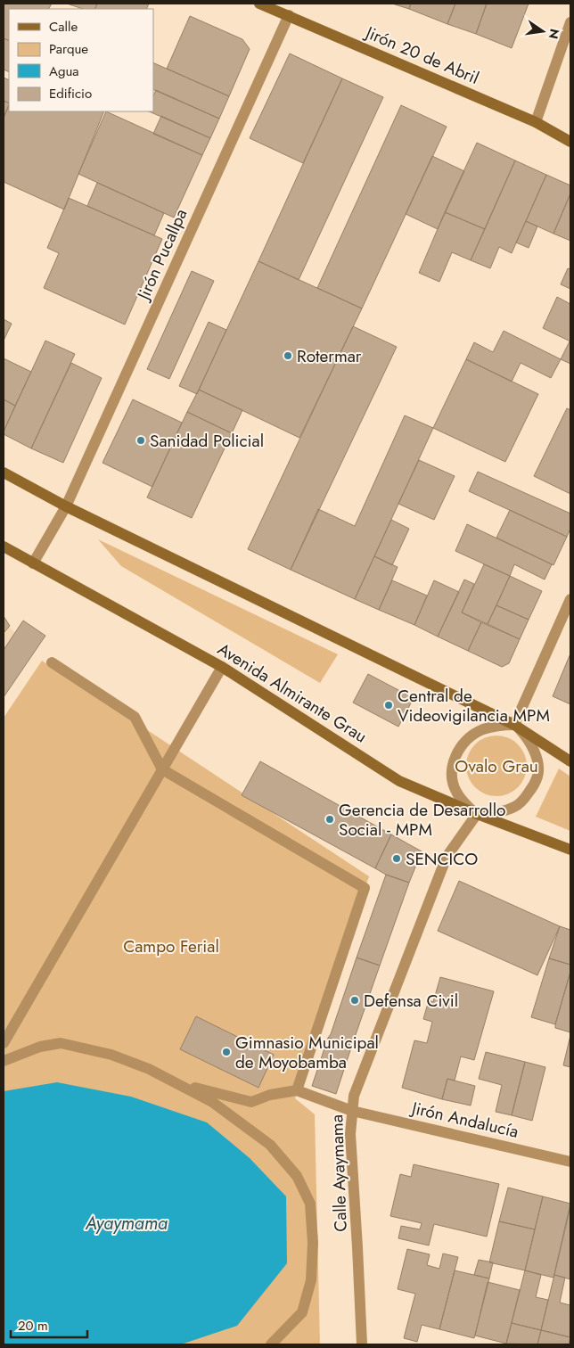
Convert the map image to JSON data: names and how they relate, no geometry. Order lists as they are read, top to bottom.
{
  "streets": {
    "main road": ["Jirón 20 de Abril", "Avenida Almirante Grau"],
    "street": ["Jirón Pucallpa", "Jirón Andalucía", "Calle Ayaymama"]
  },
  "crossings": [
    ["Jirón 20 de Abril", "Jirón Pucallpa"],
    ["Jirón Pucallpa", "Avenida Almirante Grau"],
    ["Avenida Almirante Grau", "Calle Ayaymama"],
    ["Jirón Andalucía", "Calle Ayaymama"]
  ],
  "water": ["Ayaymama"],
  "parks": ["Ovalo Grau", "Campo Ferial"],
  "places": [
    "Rotermar",
    "Sanidad Policial",
    "Central de Videovigilancia MPM",
    "Gerencia de Desarrollo Social - MPM",
    "SENCICO",
    "Defensa Civil",
    "Gimnasio Municipal de Moyobamba"
  ],
  "legend": [
    "Calle",
    "Parque",
    "Agua",
    "Edificio"
  ],
  "scale_bar": "20 m",
  "north": "right"
}
